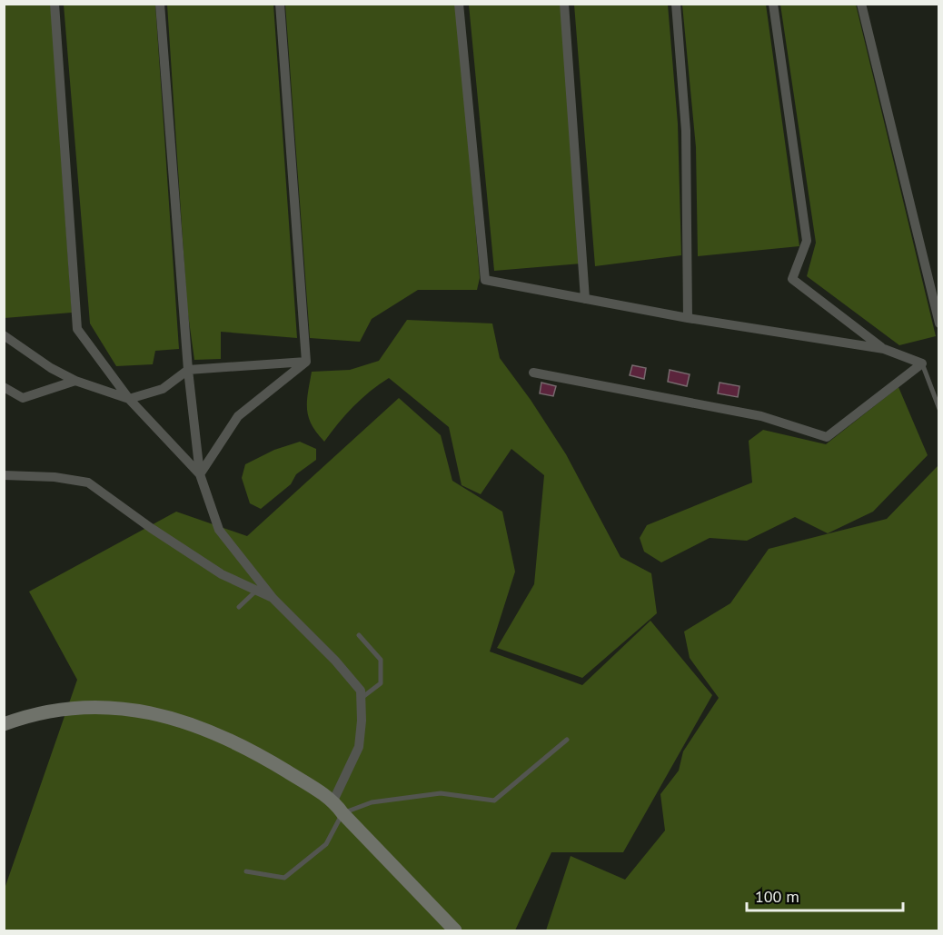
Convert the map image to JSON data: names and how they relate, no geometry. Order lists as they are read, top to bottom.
{
  "scale_bar": "100 m"
}
